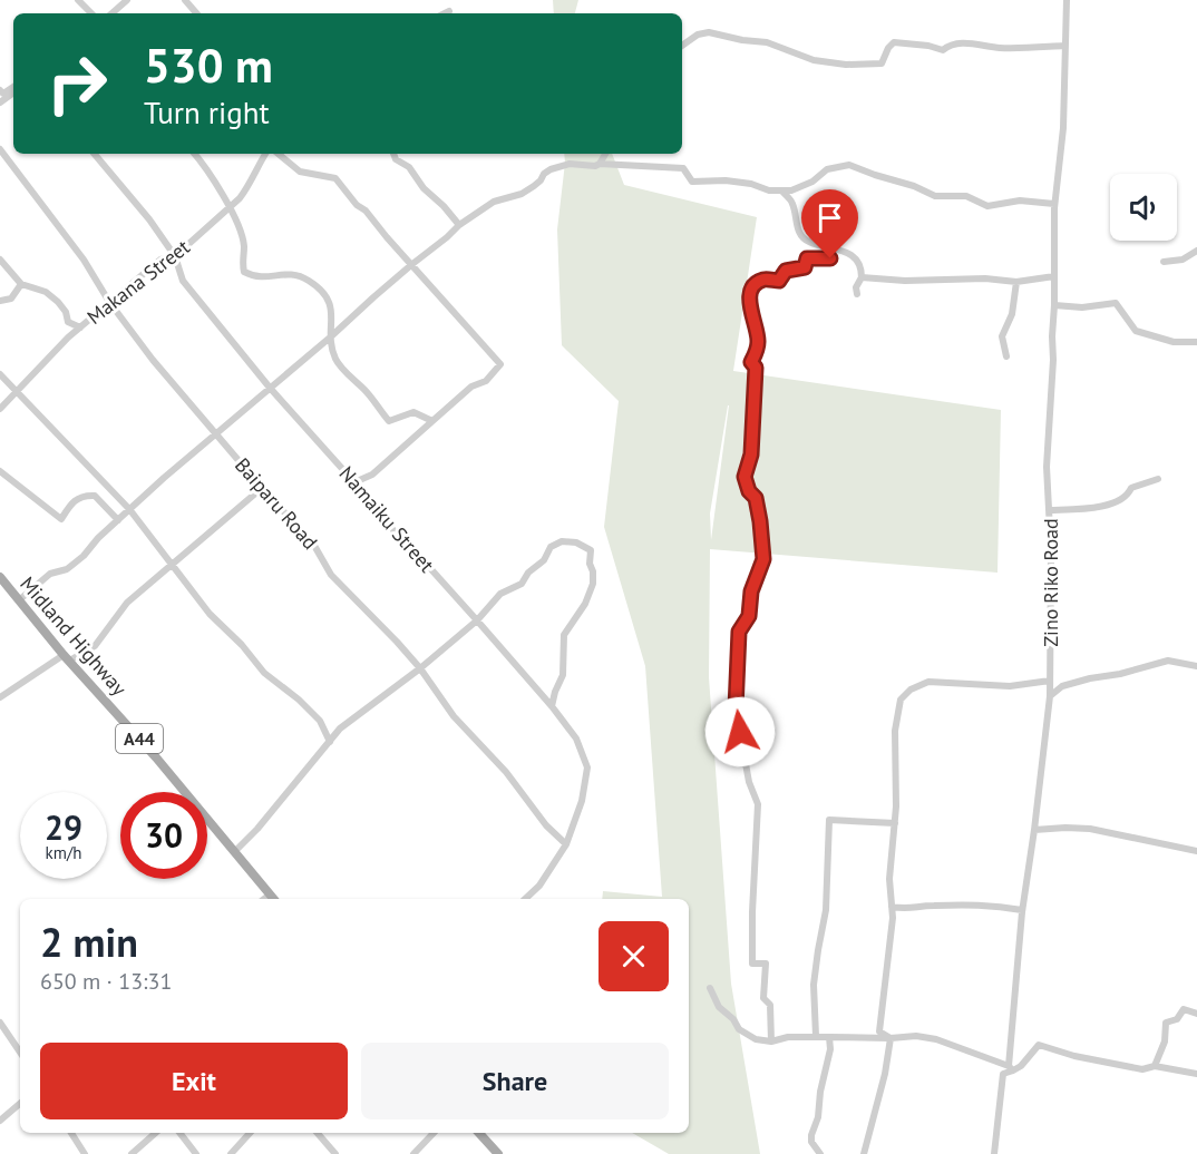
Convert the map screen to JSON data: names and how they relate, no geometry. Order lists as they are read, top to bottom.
{
  "streets": {
    "main road": ["Midland Highway", "A44"],
    "street": [
      "Makana Street",
      "Baiparu Road",
      "Namaiku Street",
      "Zino Riko Road"
    ]
  },
  "crossings": [
    ["Makana Street", "Baiparu Road"],
    ["Makana Street", "Namaiku Street"],
    ["Baiparu Road", "Namaiku Street"]
  ],
  "page": {
    "turn": ["530 m", "Turn right"],
    "speed": "29 km/h",
    "limit": "30",
    "heading": ["2 min", "650 m · 13:31"],
    "buttons": ["Exit", "Share"]
  }
}
